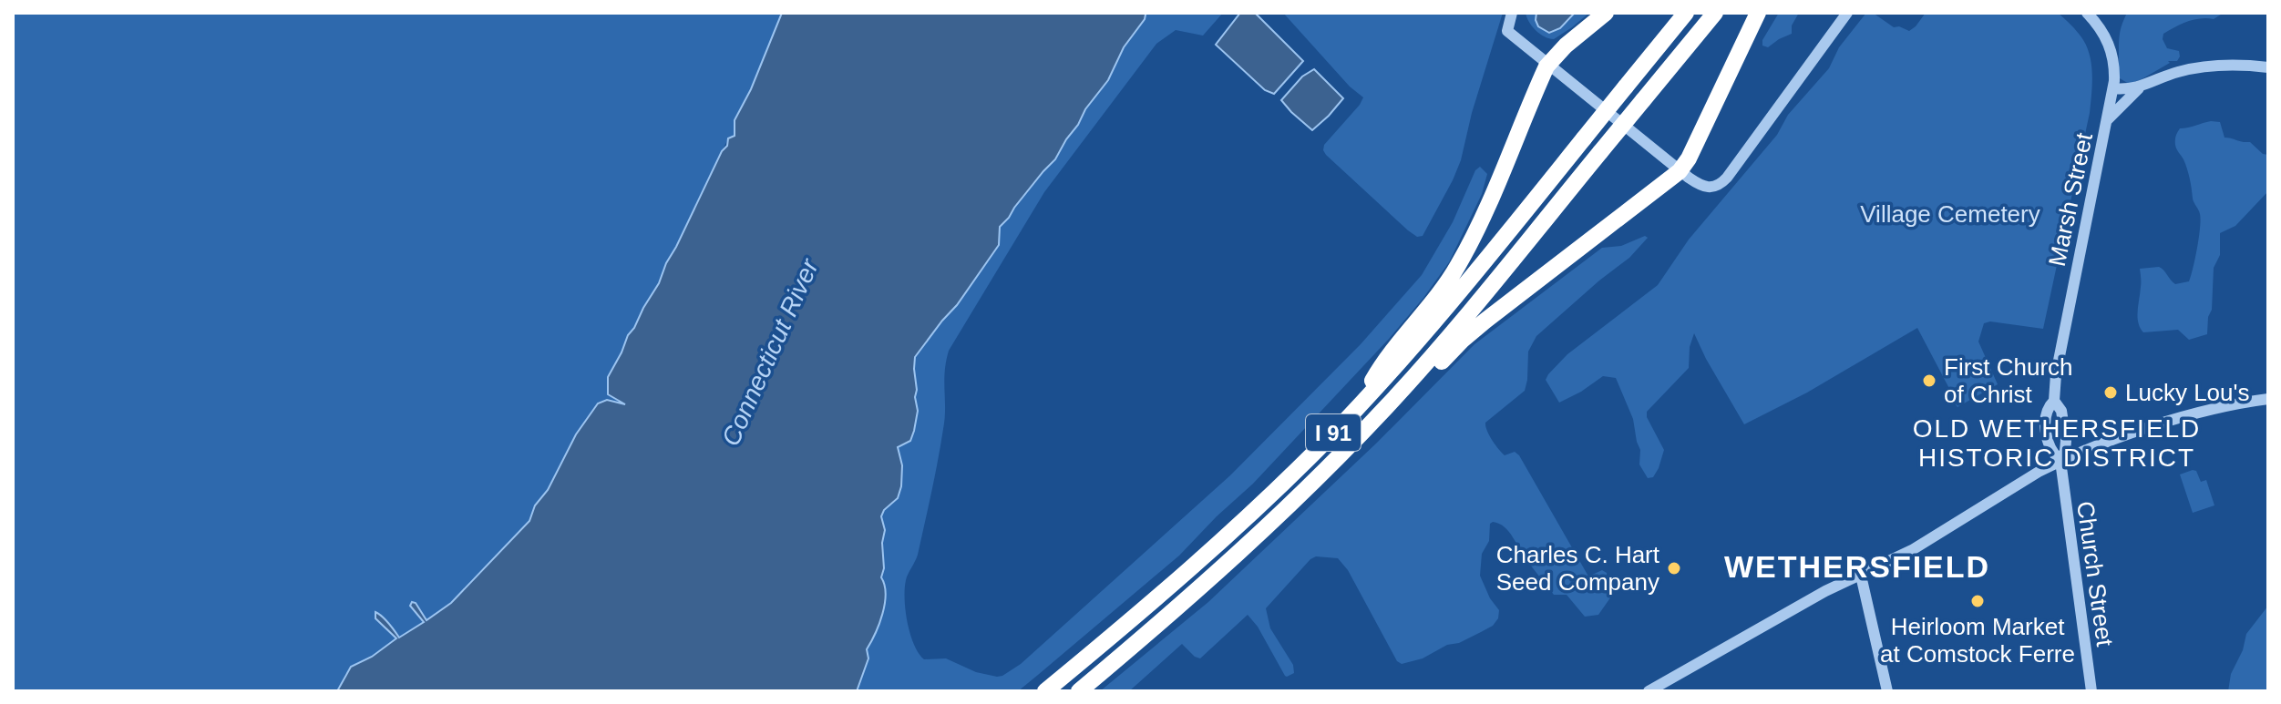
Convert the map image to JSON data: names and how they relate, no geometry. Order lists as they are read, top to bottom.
{
  "streets": {
    "highway": ["I 91"],
    "street": ["Marsh Street", "Church Street"]
  },
  "crossings": [
    ["Marsh Street", "Church Street"]
  ],
  "districts": ["OLD WETHERSFIELD HISTORIC DISTRICT", "WETHERSFIELD"],
  "water": ["Connecticut River"],
  "parks": ["Village Cemetery"],
  "places": [
    "First Church of Christ",
    "Lucky Lou's",
    "Charles C. Hart Seed Company",
    "Heirloom Market at Comstock Ferre"
  ]
}
